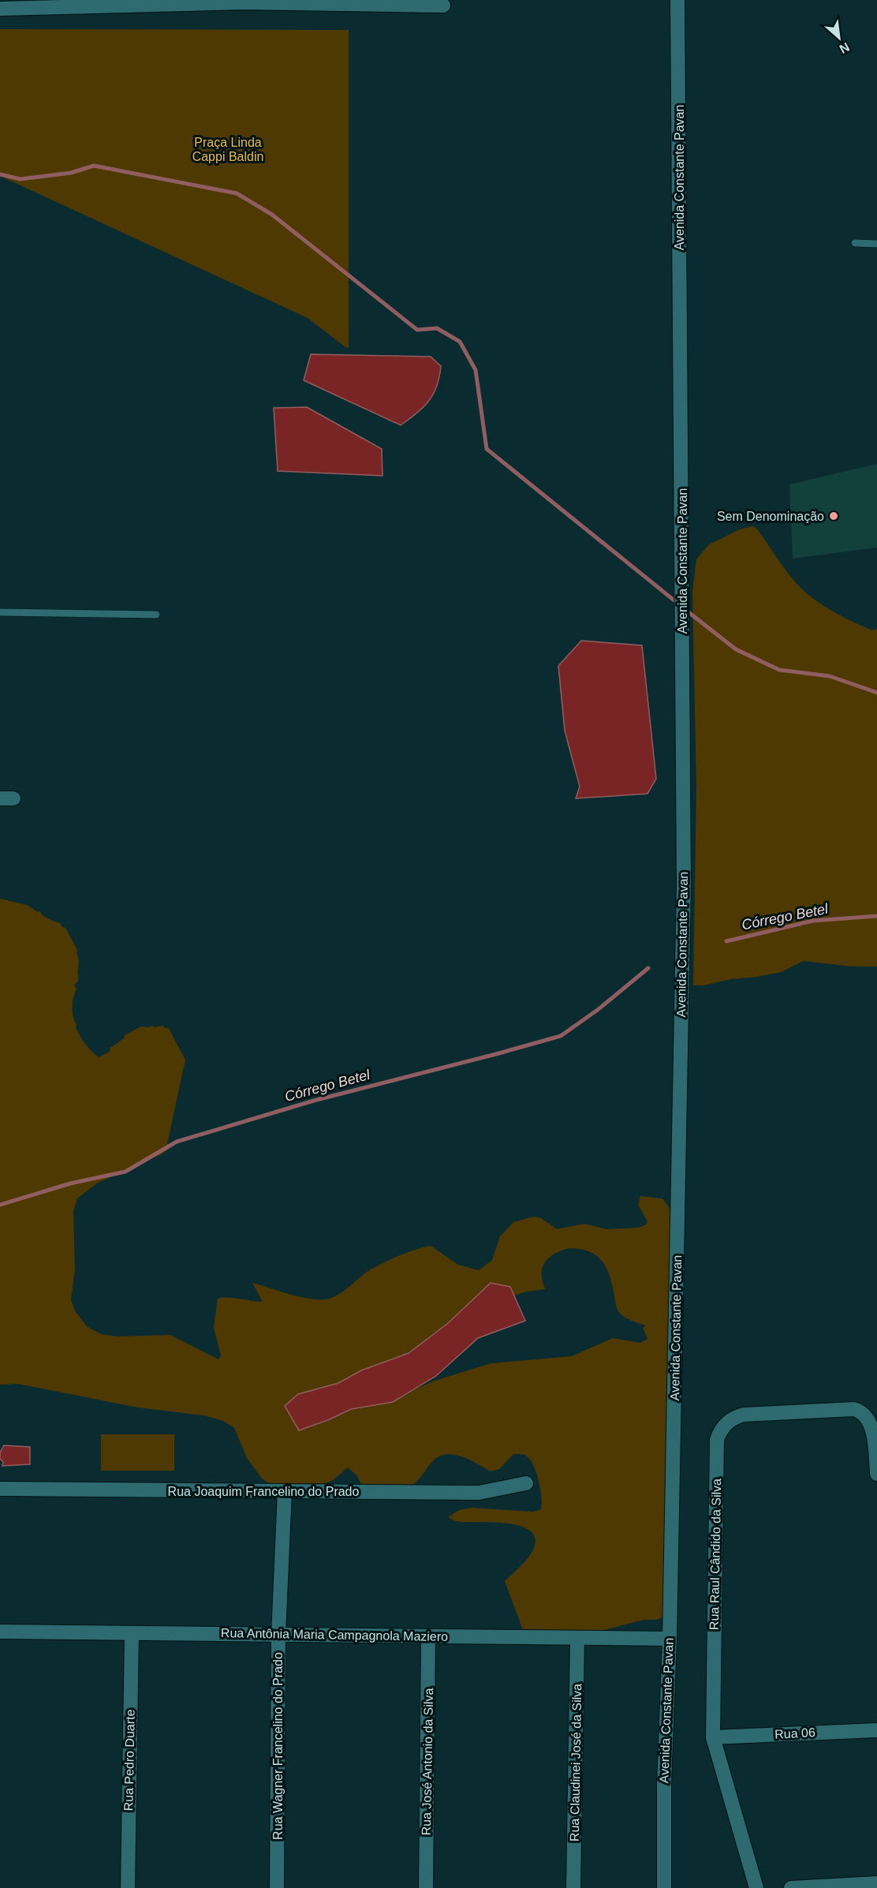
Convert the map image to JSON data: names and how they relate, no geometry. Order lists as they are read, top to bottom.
{
  "streets": {
    "street": [
      "Avenida Constante Pavan",
      "Rua Joaquim Francelino do Prado",
      "Rua Raul Cândido da Silva",
      "Rua Antônia Maria Campagnola Maziero",
      "Rua 06",
      "Rua Wagner Francelino do Prado",
      "Rua Pedro Duarte",
      "Rua José Antonio da Silva",
      "Rua Claudinei José da Silva"
    ]
  },
  "crossings": [
    ["Avenida Constante Pavan", "Rua Antônia Maria Campagnola Maziero"],
    ["Rua Joaquim Francelino do Prado", "Rua Wagner Francelino do Prado"],
    ["Rua Raul Cândido da Silva", "Rua 06"],
    ["Rua Antônia Maria Campagnola Maziero", "Rua Wagner Francelino do Prado"],
    ["Rua Antônia Maria Campagnola Maziero", "Rua Pedro Duarte"],
    ["Rua Antônia Maria Campagnola Maziero", "Rua José Antonio da Silva"],
    ["Rua Antônia Maria Campagnola Maziero", "Rua Claudinei José da Silva"]
  ],
  "water": ["Córrego Betel"],
  "parks": ["Praça Linda Cappi Baldin"],
  "places": ["Sem Denominação"],
  "north": "bottom right"
}
